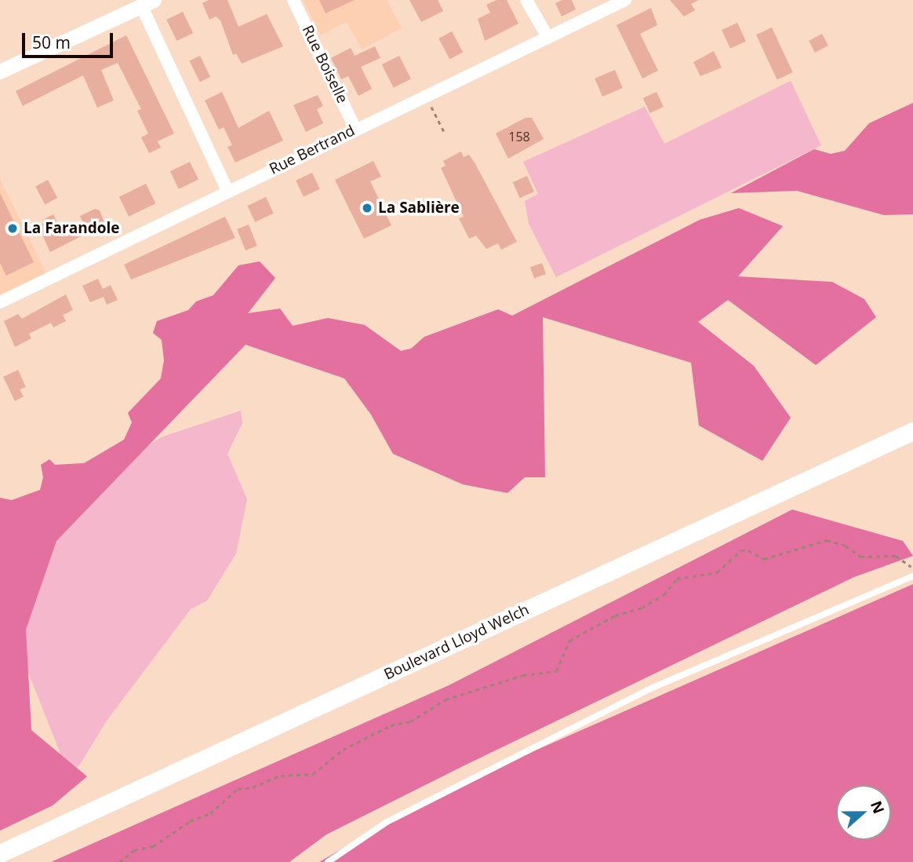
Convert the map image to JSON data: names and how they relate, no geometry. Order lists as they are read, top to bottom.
{
  "streets": {
    "main road": ["Boulevard Lloyd Welch"],
    "street": ["Rue Boiselle", "Rue Bertrand"]
  },
  "crossings": [
    ["Rue Boiselle", "Rue Bertrand"]
  ],
  "places": ["La Sablière", "La Farandole"],
  "house_numbers": ["158"],
  "scale_bar": "50 m",
  "north": "right"
}
